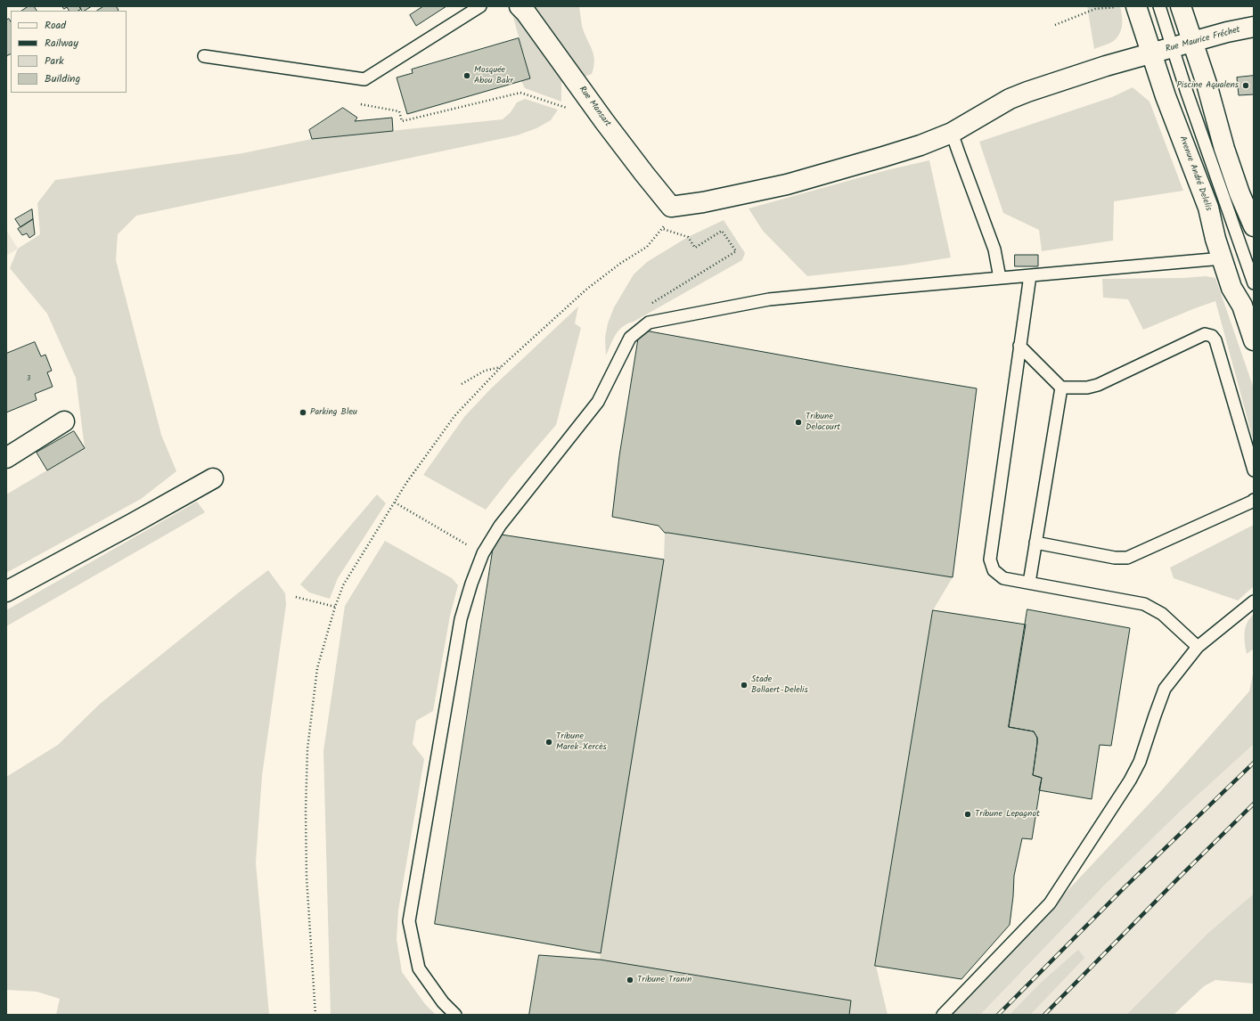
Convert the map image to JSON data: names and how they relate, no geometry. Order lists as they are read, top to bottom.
{
  "streets": {
    "street": ["Rue Maurice Fréchet", "Rue Mansart", "Avenue André Delelis"]
  },
  "crossings": [
    ["Rue Maurice Fréchet", "Rue Mansart"],
    ["Rue Maurice Fréchet", "Avenue André Delelis"]
  ],
  "places": [
    "Mosquée Abou Bakr",
    "Piscine Aqualens",
    "Parking Bleu",
    "Tribune Delacourt",
    "Stade Bollaert-Delelis",
    "Tribune Marek-Xercès",
    "Tribune Lepagnot",
    "Tribune Tranin"
  ],
  "house_numbers": ["3"],
  "legend": [
    "Road",
    "Railway",
    "Park",
    "Building"
  ]
}
